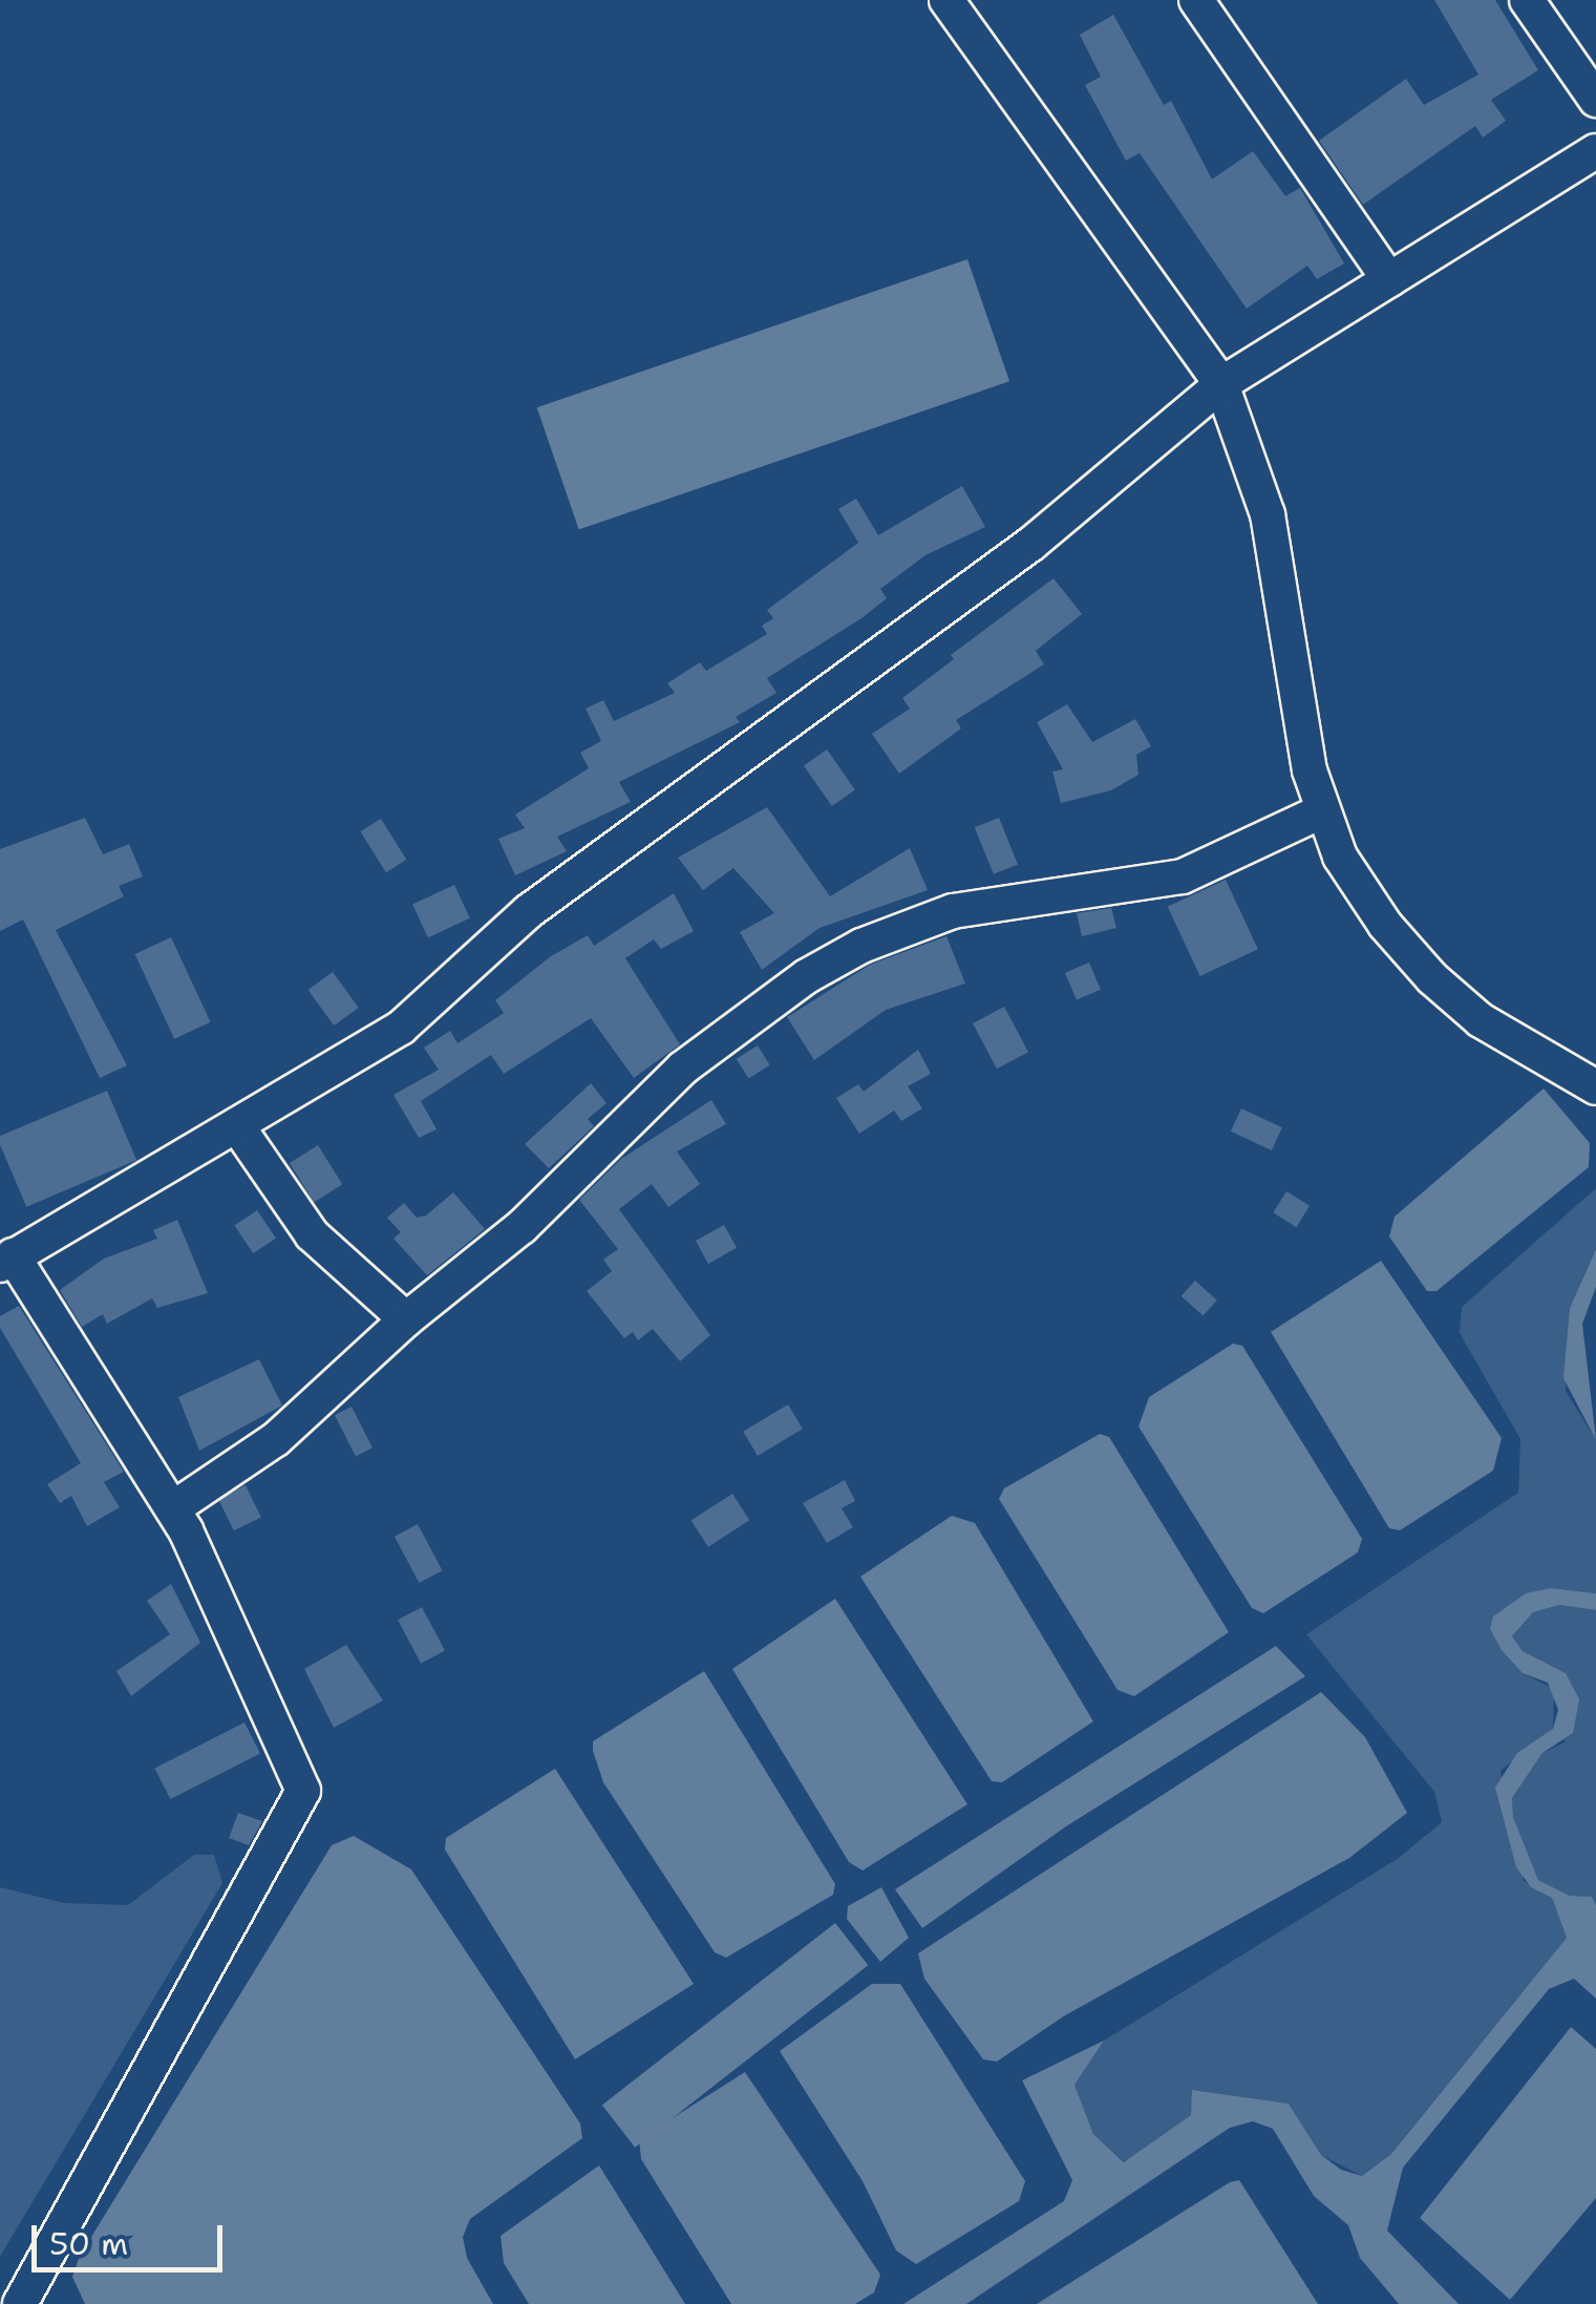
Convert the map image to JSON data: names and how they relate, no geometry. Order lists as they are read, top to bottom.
{
  "scale_bar": "50 m"
}
